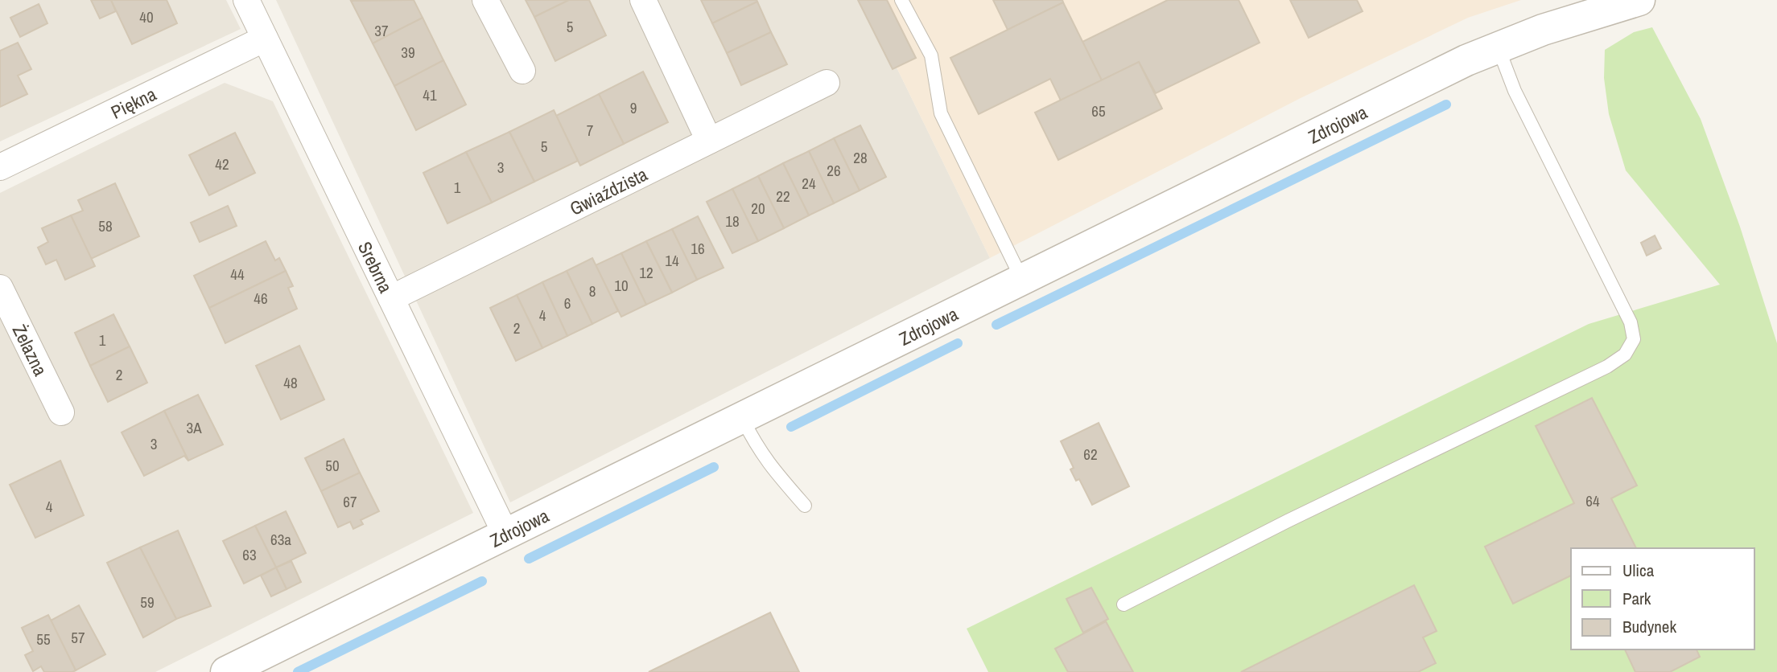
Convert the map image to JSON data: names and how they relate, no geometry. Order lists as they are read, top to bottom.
{
  "streets": {
    "street": [
      "Piękna",
      "Zdrojowa",
      "Gwiaździsta",
      "Srebrna",
      "Żelazna"
    ]
  },
  "crossings": [
    ["Piękna", "Srebrna"],
    ["Zdrojowa", "Srebrna"],
    ["Gwiaździsta", "Srebrna"]
  ],
  "house_numbers": [
    "40",
    "5",
    "37",
    "39",
    "41",
    "9",
    "65",
    "7",
    "5",
    "28",
    "42",
    "3",
    "26",
    "24",
    "1",
    "22",
    "20",
    "18",
    "58",
    "16",
    "14",
    "12",
    "44",
    "10",
    "8",
    "46",
    "6",
    "4",
    "2",
    "1",
    "2",
    "48",
    "3A",
    "3",
    "62",
    "50",
    "64",
    "67",
    "4",
    "63a",
    "63",
    "59",
    "57",
    "55"
  ],
  "legend": ["Ulica", "Park", "Budynek"]
}
